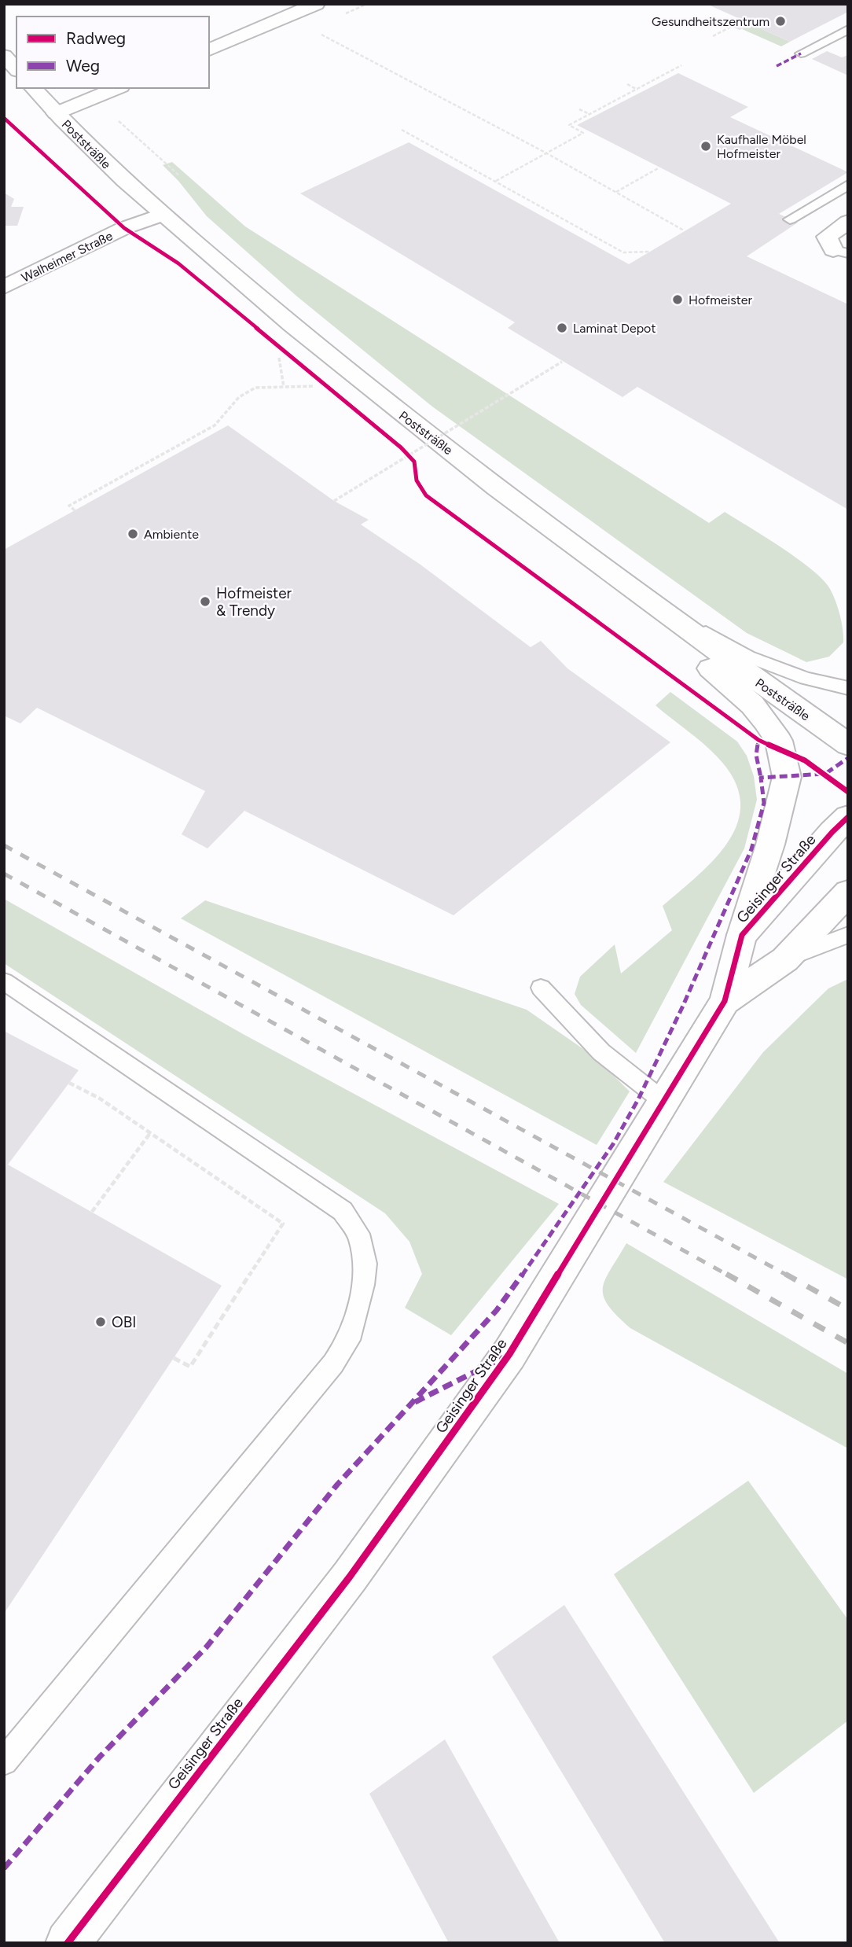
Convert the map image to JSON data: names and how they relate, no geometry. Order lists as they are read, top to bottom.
{
  "streets": {
    "main road": ["Poststräßle", "Walheimer Straße", "Geisinger Straße"]
  },
  "crossings": [
    ["Poststräßle", "Walheimer Straße"]
  ],
  "places": [
    "Gesundheitszentrum",
    "Kaufhalle Möbel Hofmeister",
    "Hofmeister",
    "Laminat Depot",
    "Ambiente",
    "Hofmeister & Trendy",
    "OBI"
  ],
  "legend": ["Radweg", "Weg"]
}
